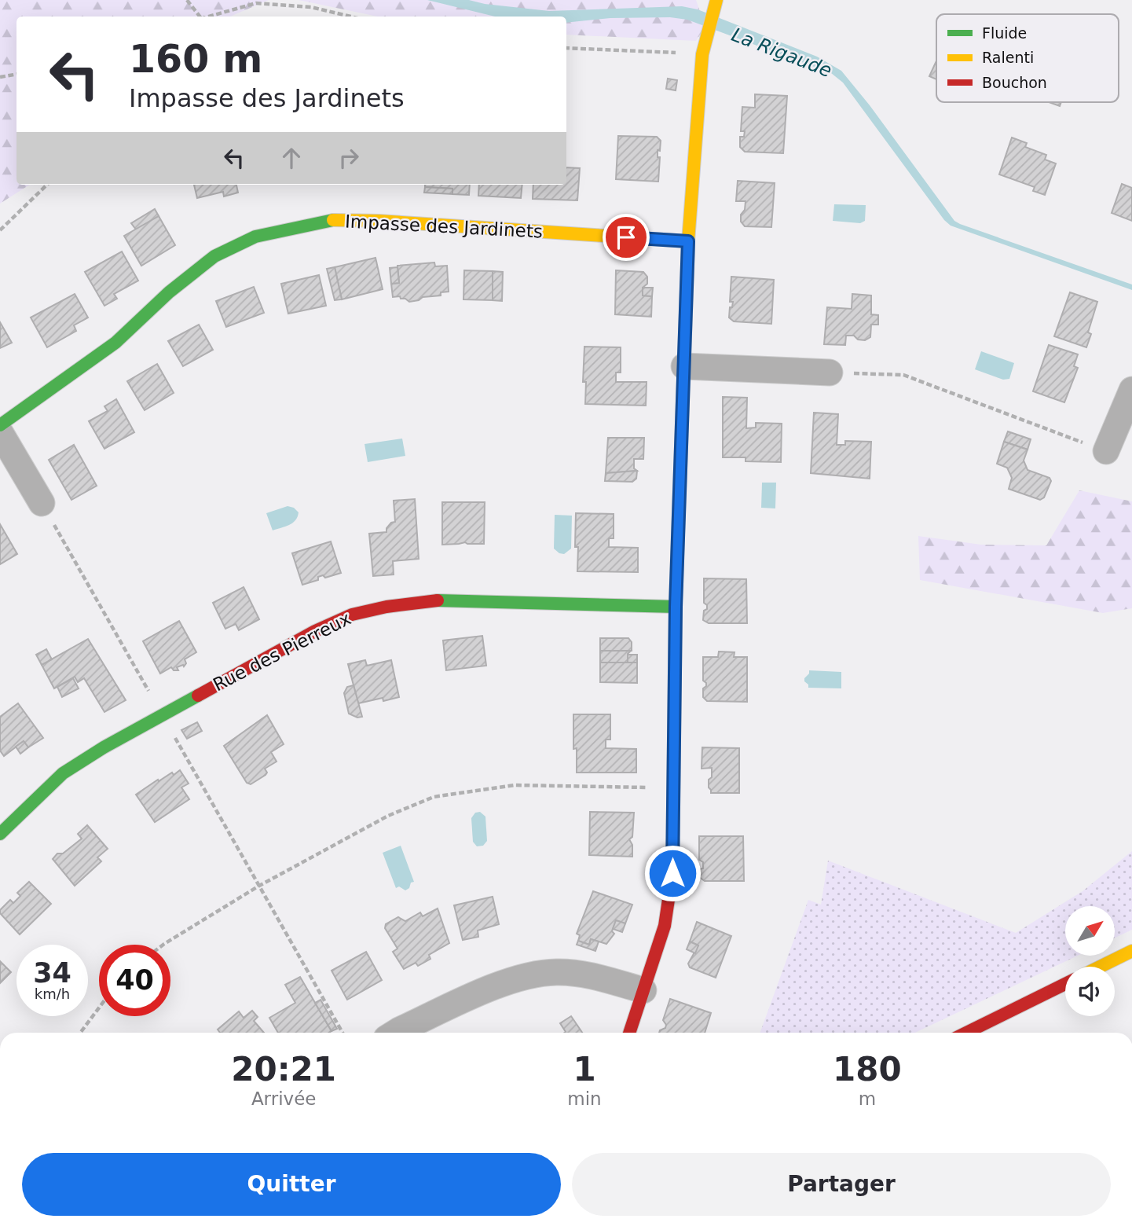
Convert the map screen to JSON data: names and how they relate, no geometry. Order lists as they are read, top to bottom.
{
  "streets": {
    "street": ["Impasse des Jardinets", "Rue des Pierreux"]
  },
  "water": ["La Rigaude"],
  "legend": ["Fluide", "Ralenti", "Bouchon"],
  "north": "top right",
  "page": {
    "turn": ["160 m", "Impasse des Jardinets"],
    "speed": "34 km/h",
    "limit": "40",
    "eta": [
      "20:21",
      "Arrivée",
      "1",
      "min",
      "180",
      "m"
    ],
    "buttons": ["Quitter", "Partager"]
  }
}
